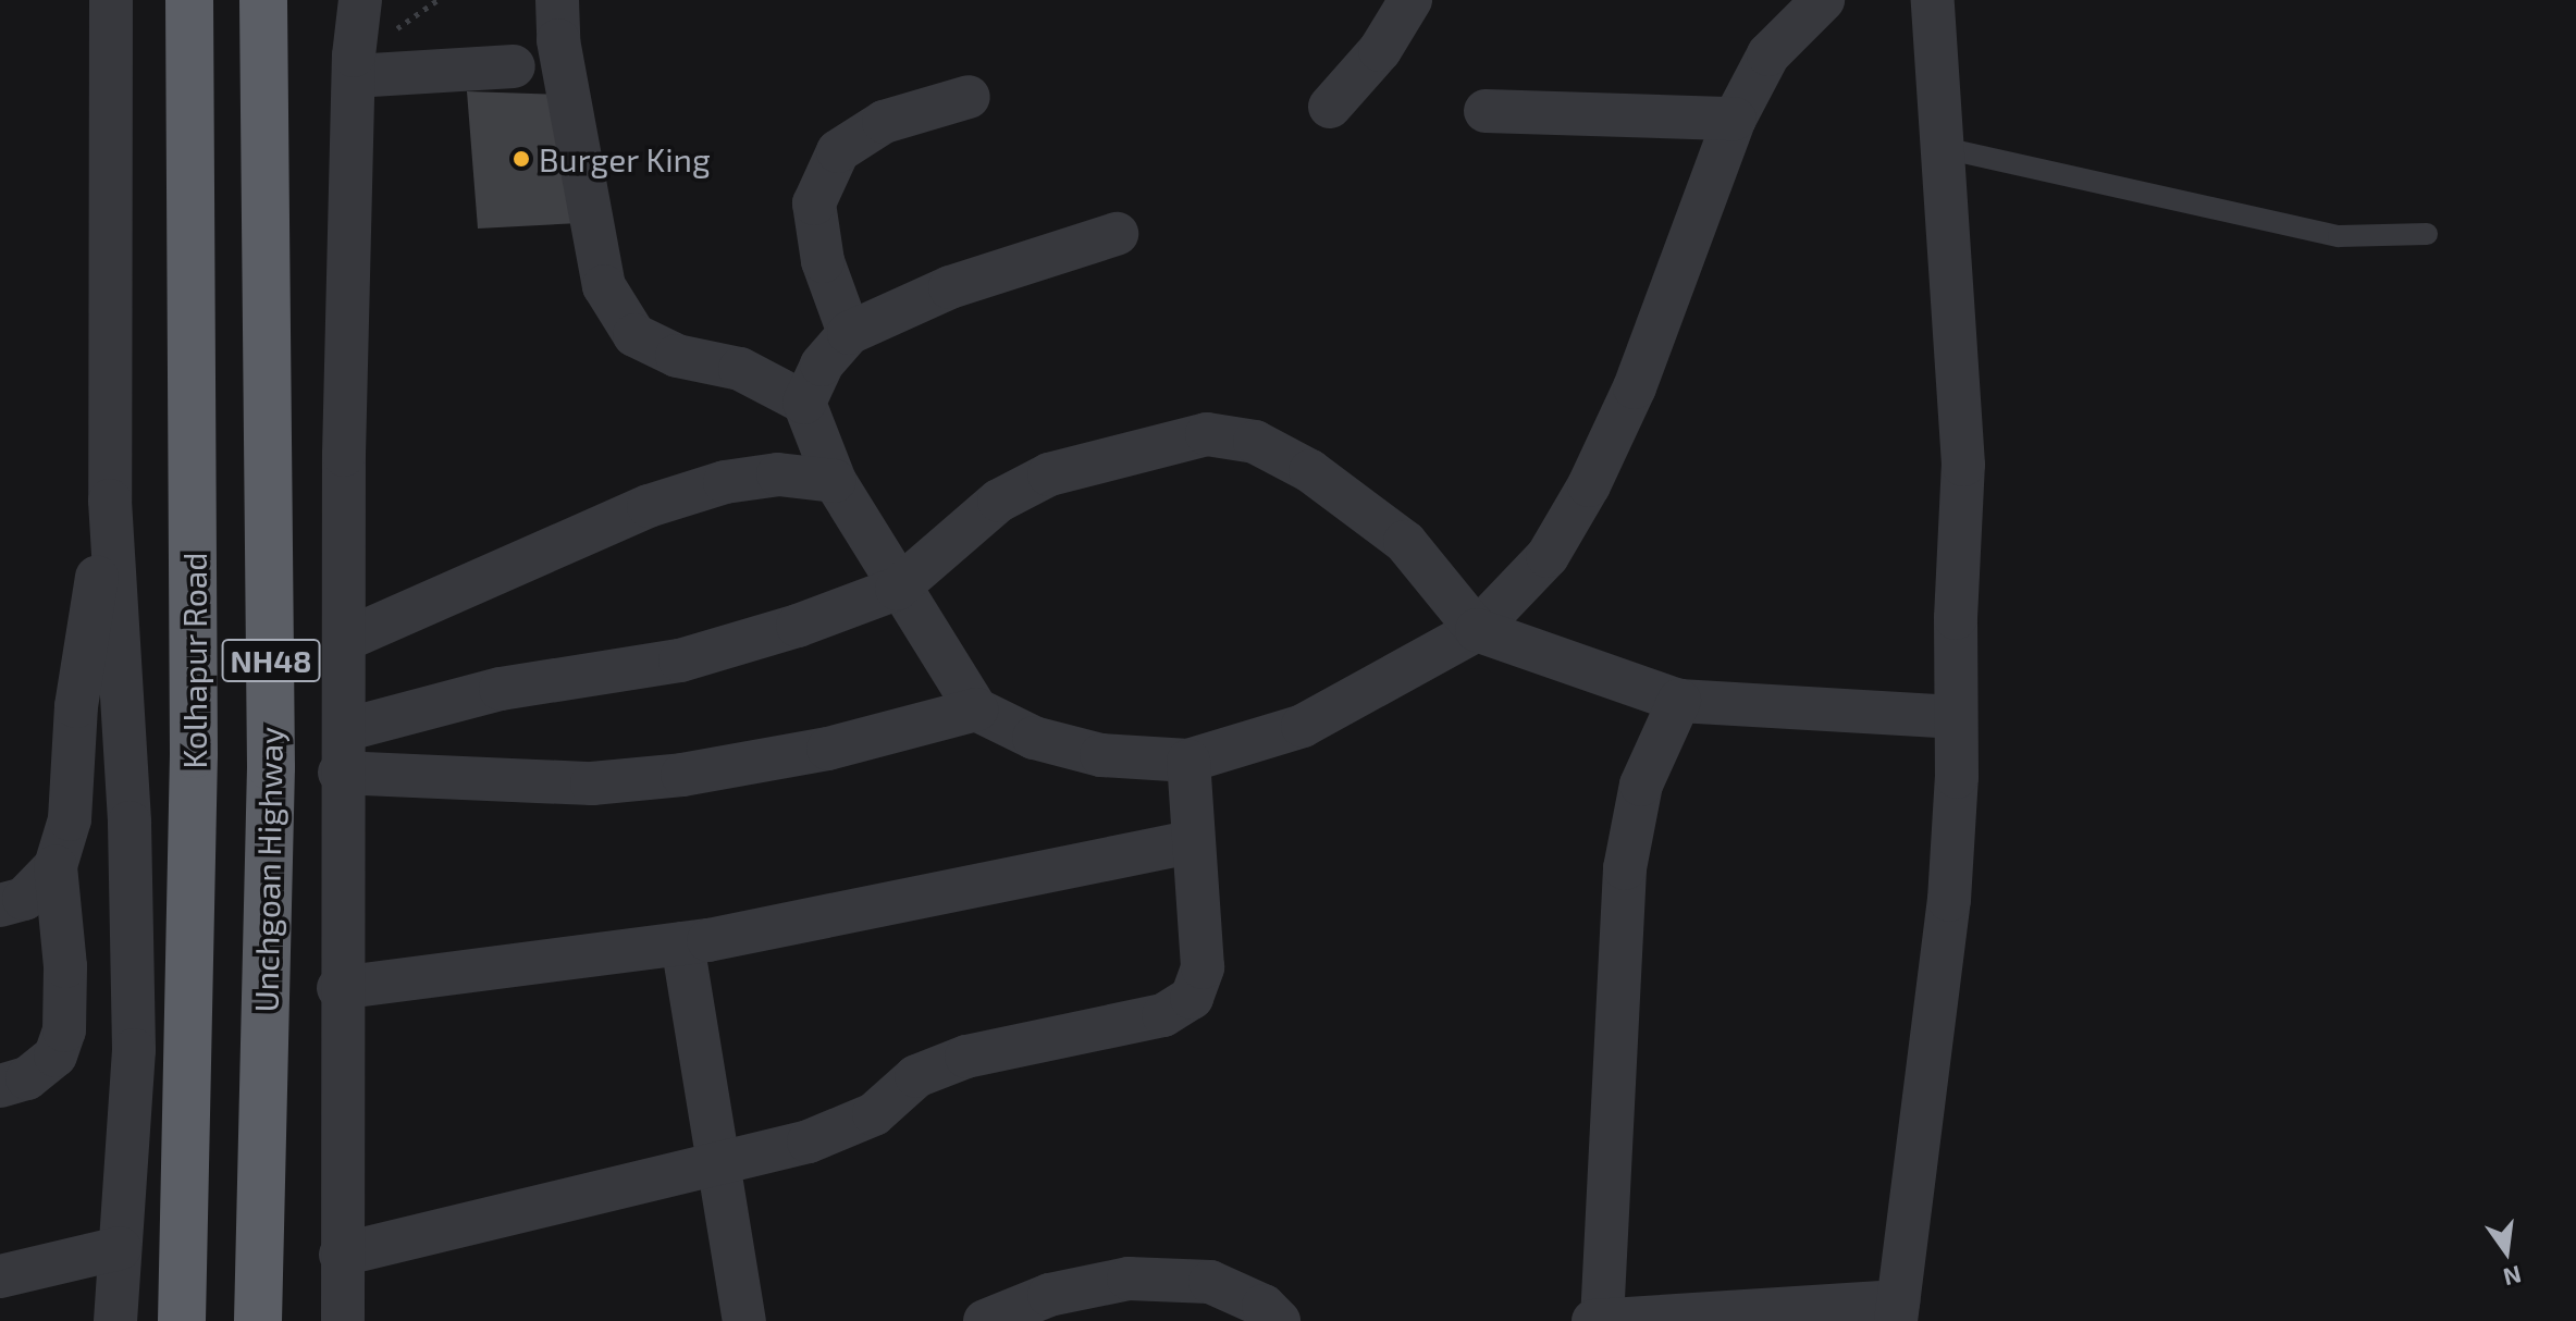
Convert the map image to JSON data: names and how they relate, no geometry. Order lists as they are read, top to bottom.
{
  "streets": {
    "highway": ["Kolhapur Road", "NH48", "Unchgoan Highway"]
  },
  "places": ["Burger King"],
  "north": "bottom"
}
